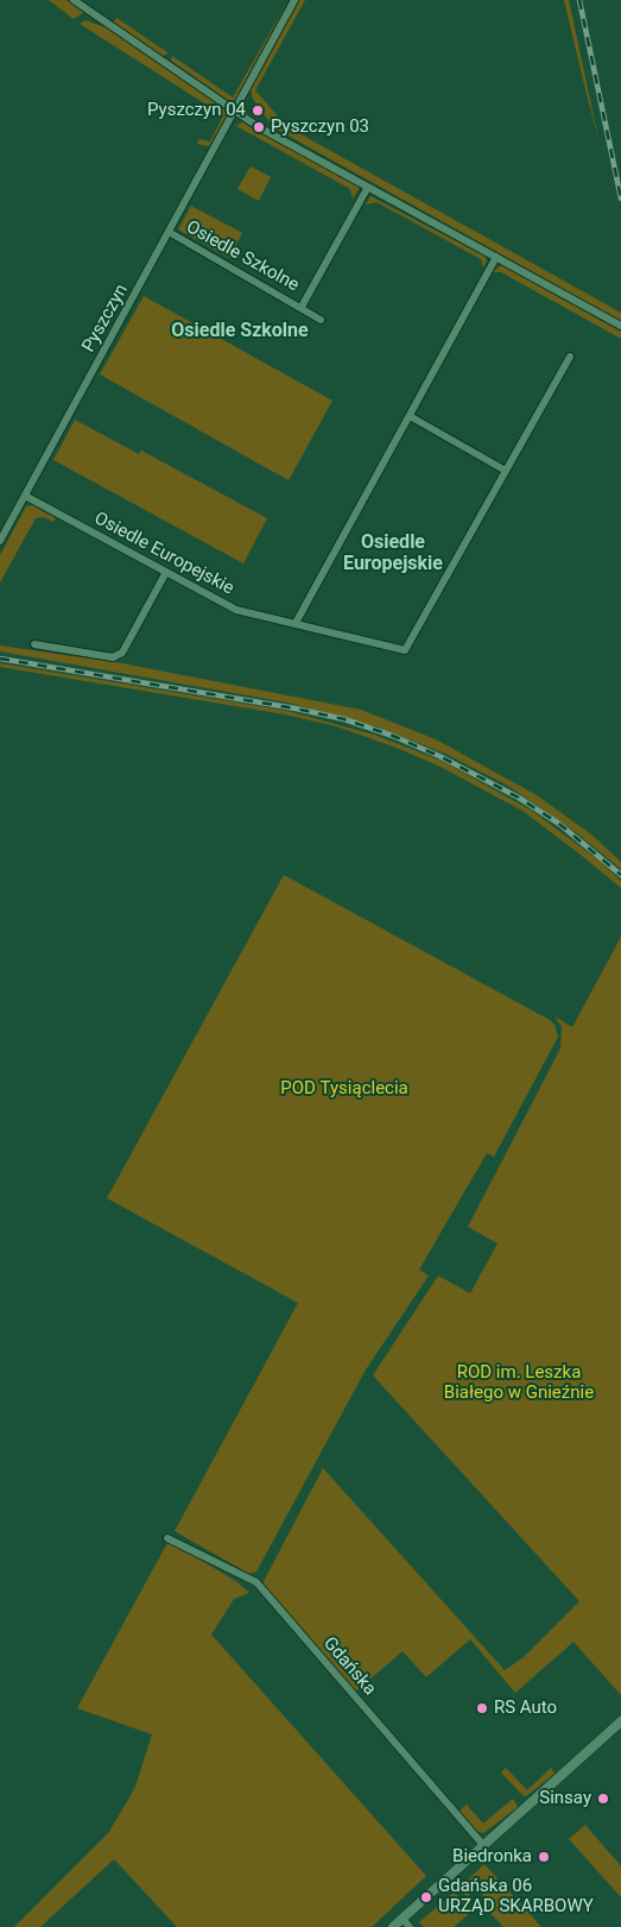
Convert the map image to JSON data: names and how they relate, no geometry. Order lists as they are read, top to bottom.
{
  "streets": {
    "street": [
      "Osiedle Szkolne",
      "Pyszczyn",
      "Osiedle Europejskie",
      "Gdańska"
    ]
  },
  "crossings": [
    ["Osiedle Szkolne", "Pyszczyn"],
    ["Pyszczyn", "Osiedle Europejskie"]
  ],
  "districts": ["Osiedle Szkolne", "Osiedle Europejskie"],
  "parks": ["POD Tysiąclecia", "ROD im. Leszka Białego w Gnieźnie"],
  "places": [
    "Pyszczyn 04",
    "Pyszczyn 03",
    "RS Auto",
    "Sinsay",
    "Biedronka",
    "Gdańska 06 URZĄD SKARBOWY"
  ]
}
